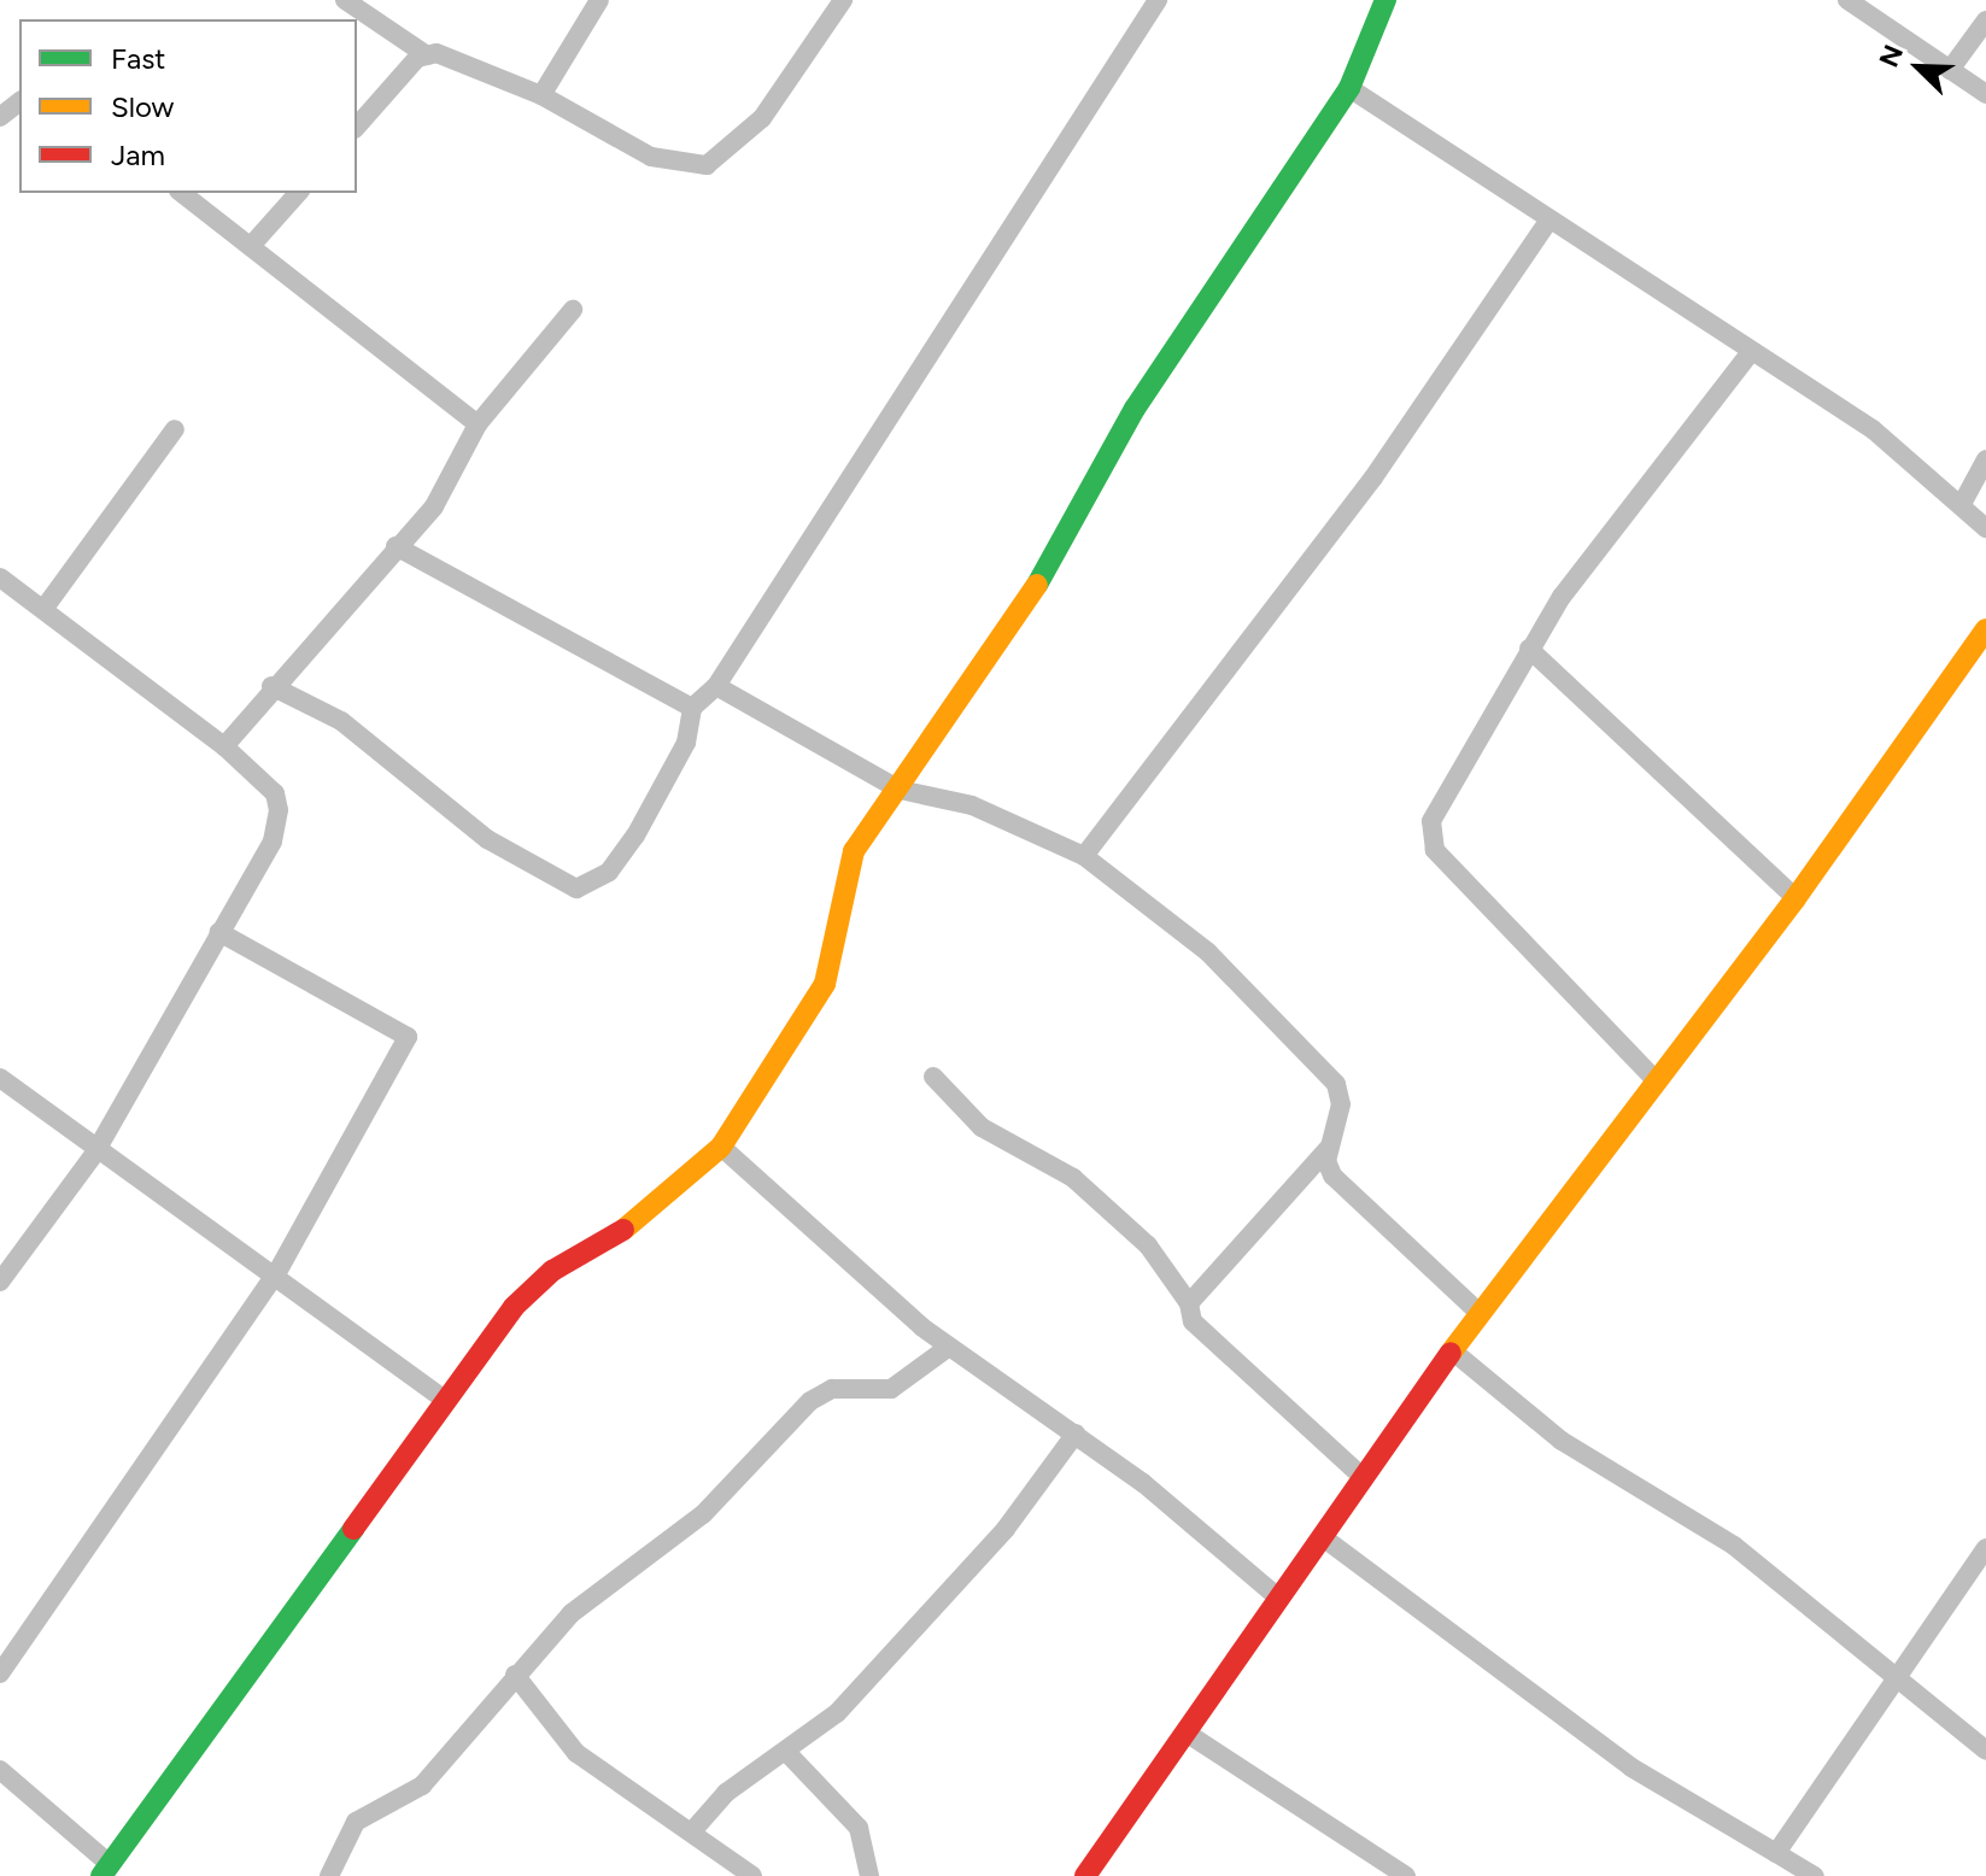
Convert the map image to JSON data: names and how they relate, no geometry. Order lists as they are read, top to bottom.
{
  "legend": ["Fast", "Slow", "Jam"],
  "north": "top left"
}
